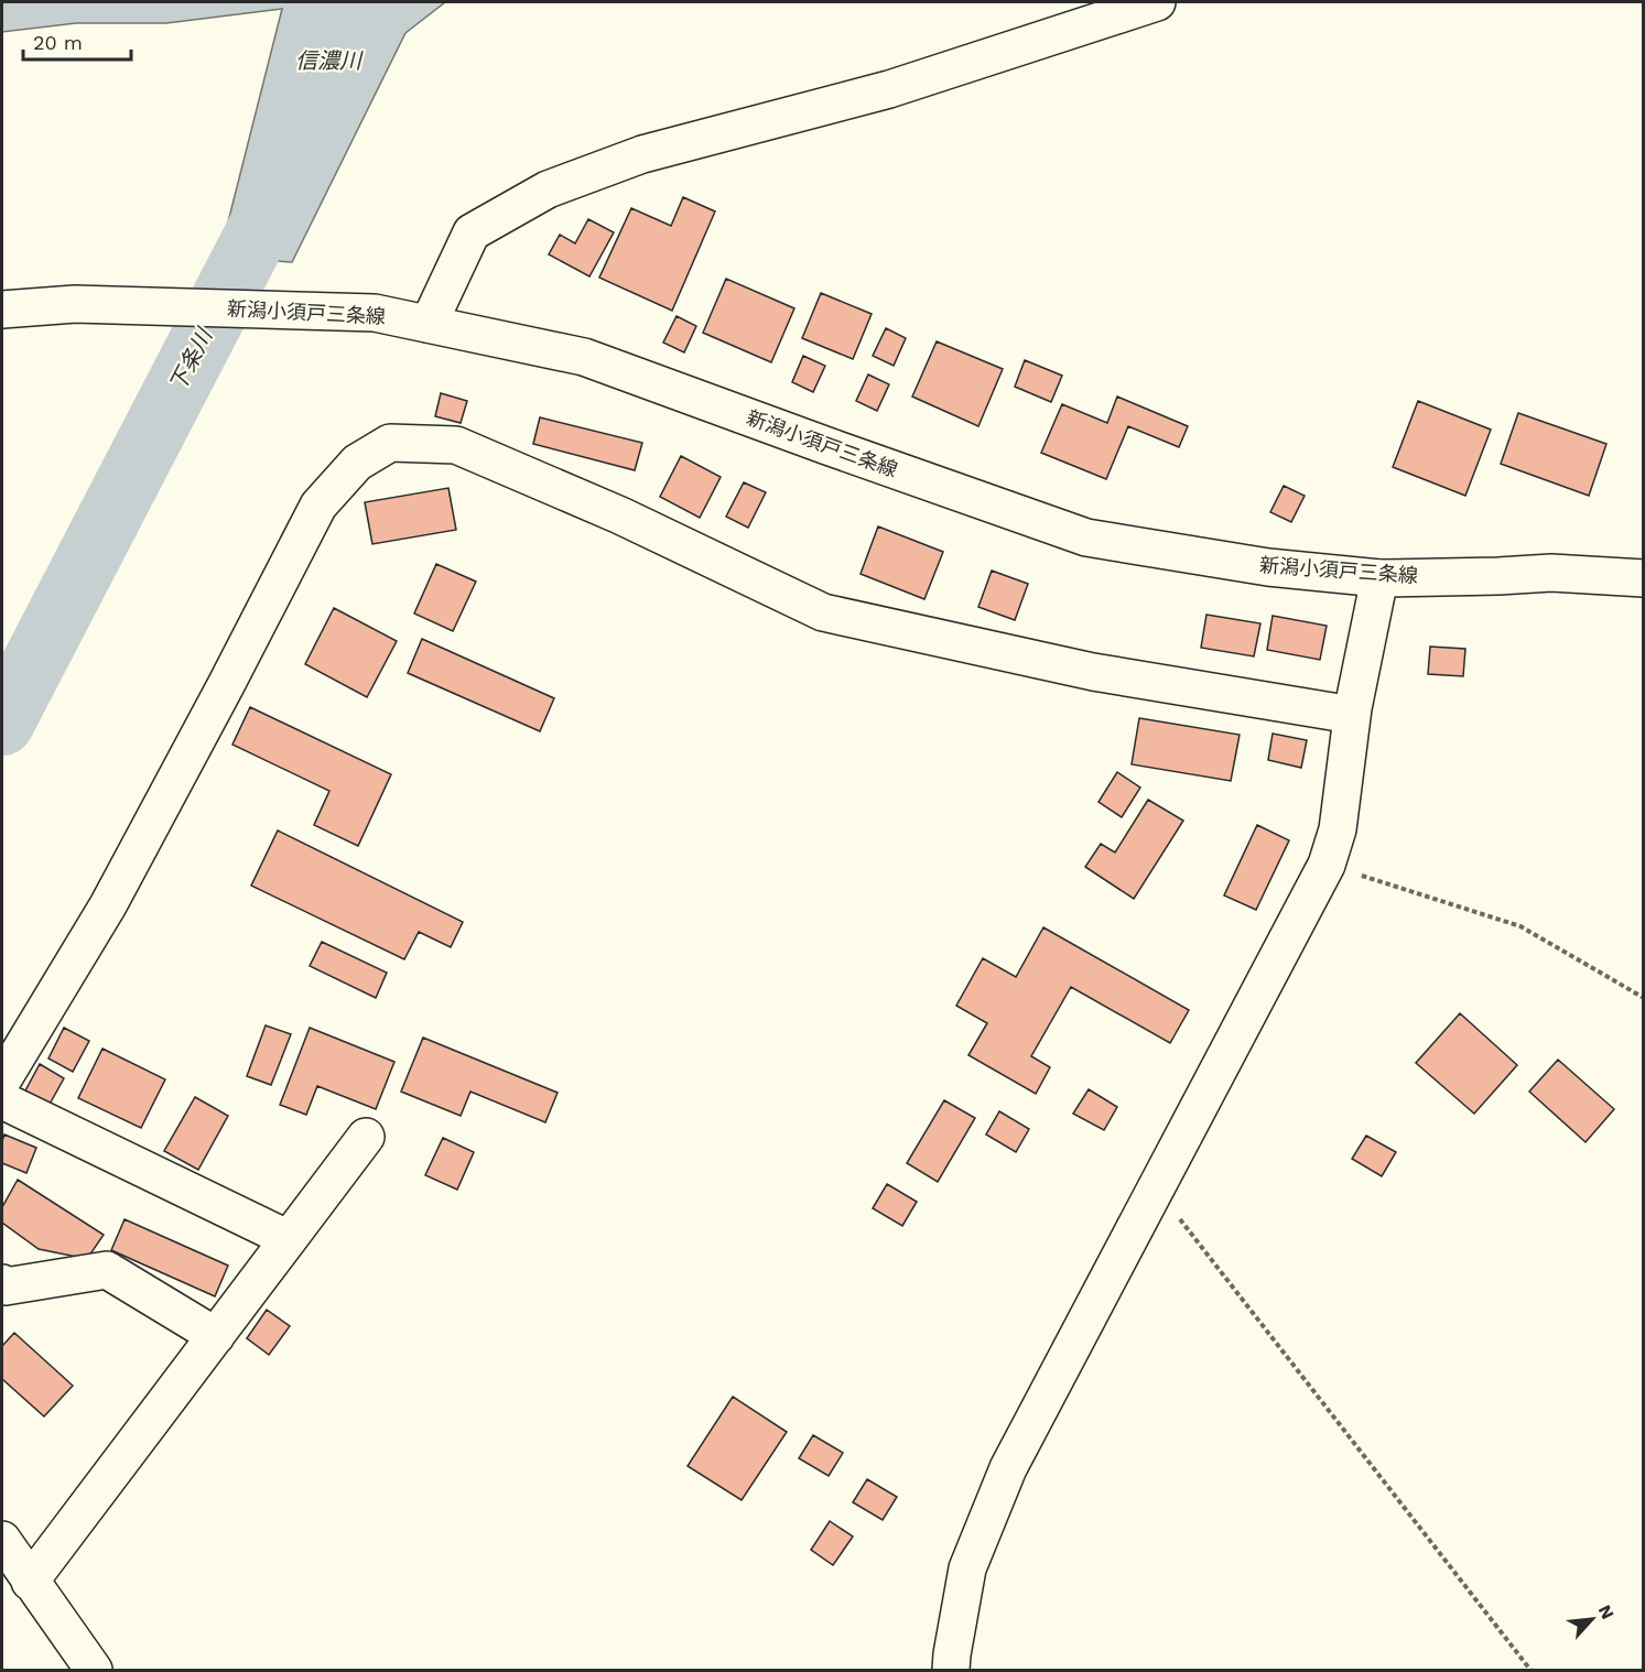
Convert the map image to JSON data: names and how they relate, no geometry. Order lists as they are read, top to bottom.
{
  "streets": {
    "street": ["新潟小須戸三条線"]
  },
  "water": ["信濃川", "下条川"],
  "scale_bar": "20 m",
  "north": "top right"
}
